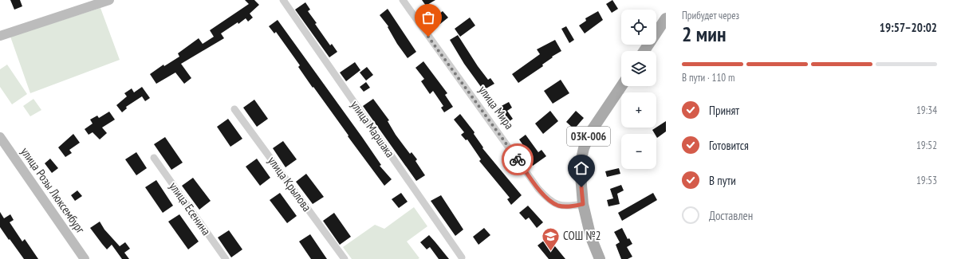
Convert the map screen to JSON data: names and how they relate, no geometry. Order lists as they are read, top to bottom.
{
  "streets": {
    "main road": ["03К-006"],
    "street": [
      "улица Мира",
      "улица Маршака",
      "улица Крылова",
      "улица Розы Люксембург",
      "улица Есенина"
    ]
  },
  "crossings": [
    ["улица Мира", "03К-006"]
  ],
  "places": {
    "school or university": ["СОШ №2"]
  },
  "page": {
    "heading": ["2 мин", "Прибудет через", "19:57–20:02"],
    "map_buttons": ["+", "−"],
    "bar": "В пути · 110 m",
    "list": [
      ["Принят", "19:34"],
      ["Готовится", "19:52"],
      ["В пути", "19:53"],
      "Доставлен"
    ]
  }
}
